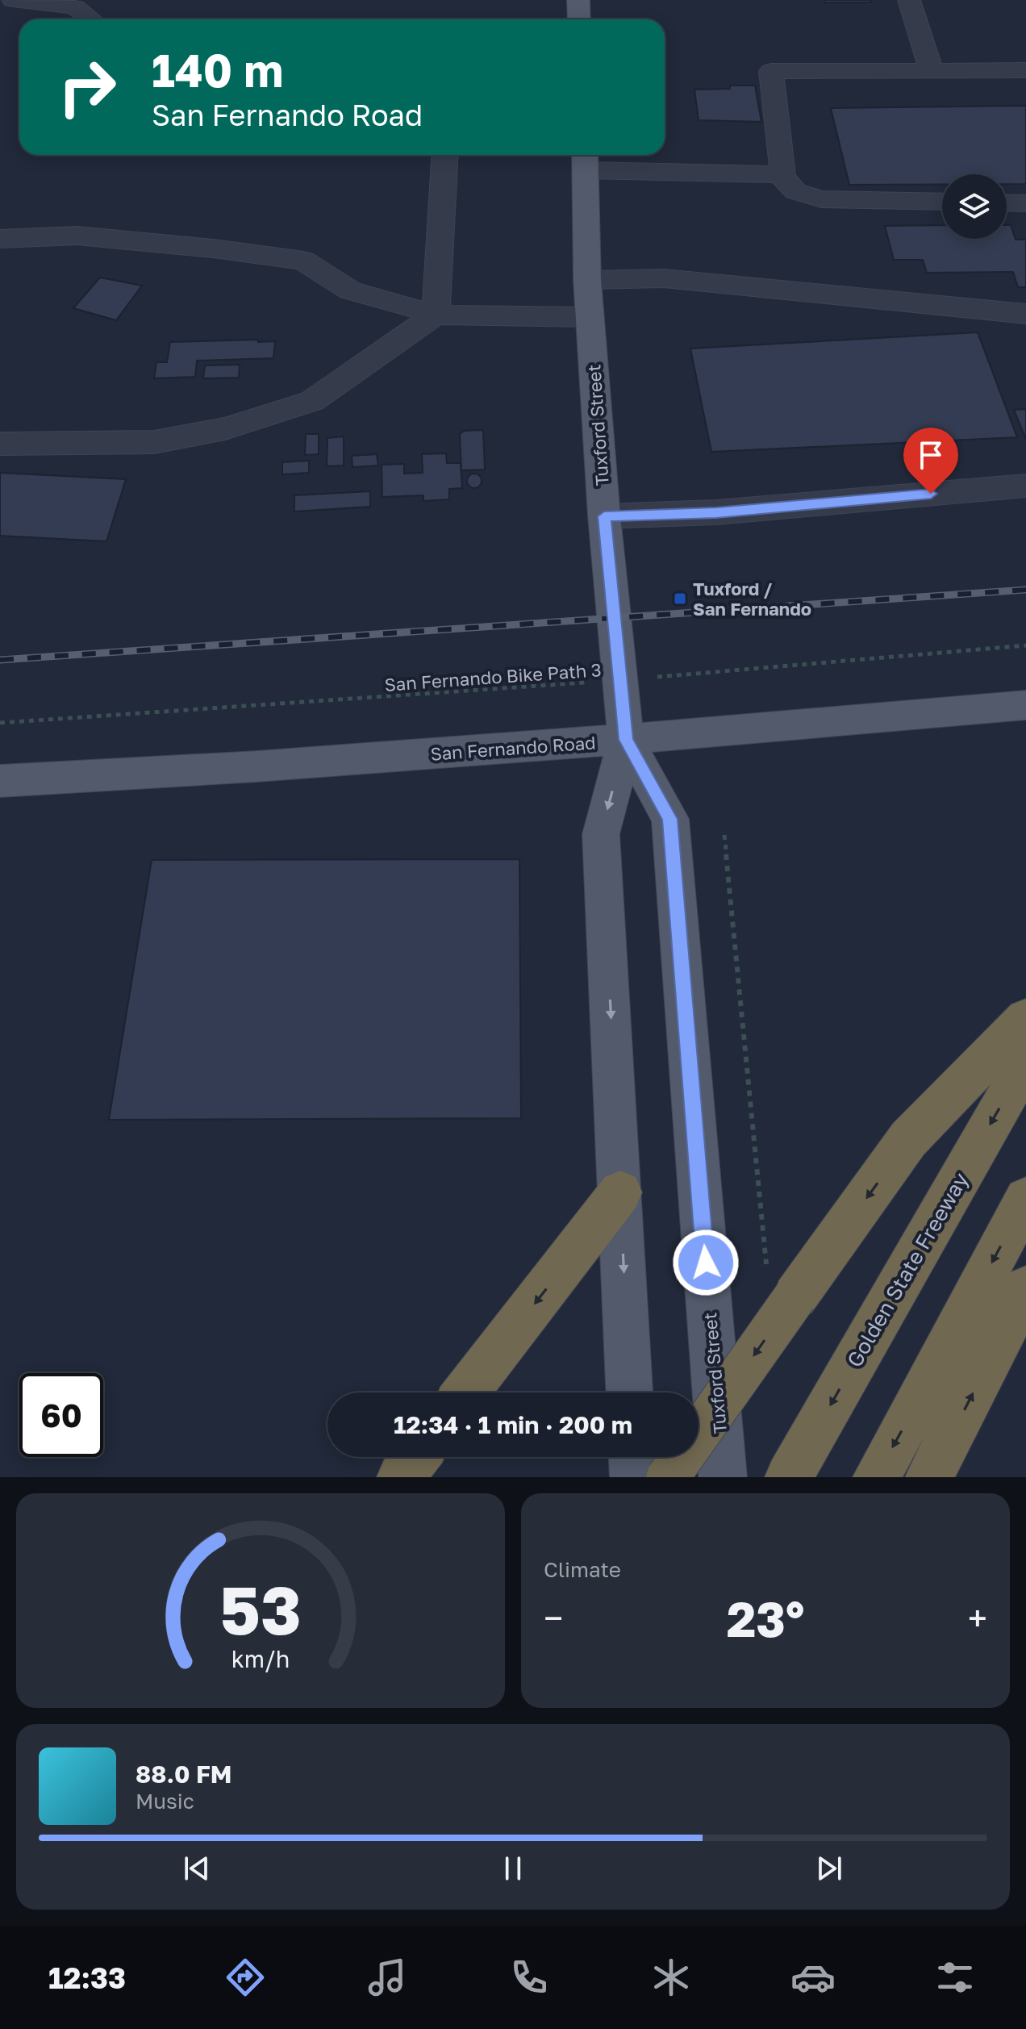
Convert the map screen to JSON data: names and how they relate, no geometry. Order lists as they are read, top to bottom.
{
  "streets": {
    "highway": ["Golden State Freeway"],
    "main road": ["Tuxford Street", "San Fernando Road"],
    "path": ["San Fernando Bike Path 3"]
  },
  "crossings": [
    ["Tuxford Street", "San Fernando Bike Path 3"],
    ["Tuxford Street", "San Fernando Road"]
  ],
  "places": {
    "transit": ["Tuxford / San Fernando"]
  },
  "page": {
    "turn": ["140 m", "San Fernando Road"],
    "limit": "60",
    "trip": "12:34 · 1 min · 200 m",
    "tile": "Climate",
    "heat": ["−", "23°", "+"],
    "song": ["88.0 FM", "Music"],
    "tabs": "12:33",
    "gauge": ["53", "km/h"]
  }
}
